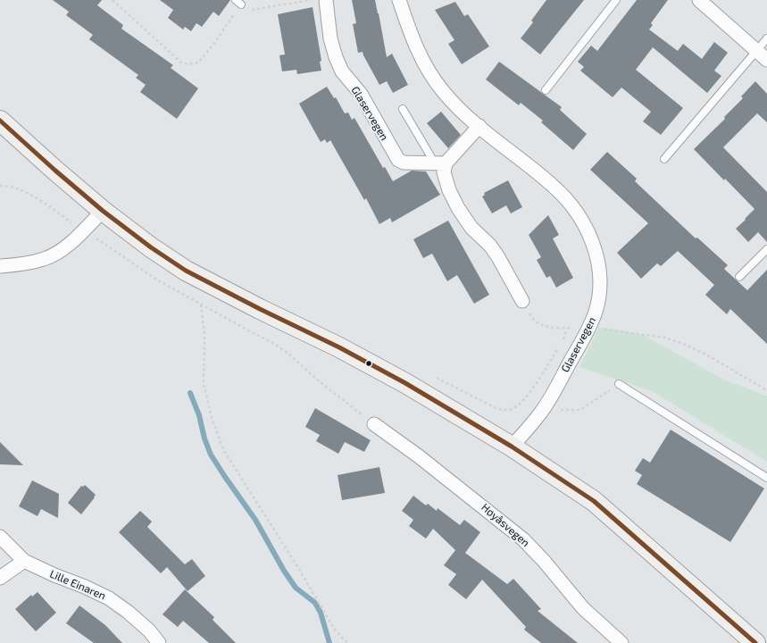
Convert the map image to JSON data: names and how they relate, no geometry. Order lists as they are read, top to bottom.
{
  "streets": {
    "street": ["Glaservegen", "Høyåsvegen", "Lille Einaren"]
  }
}
